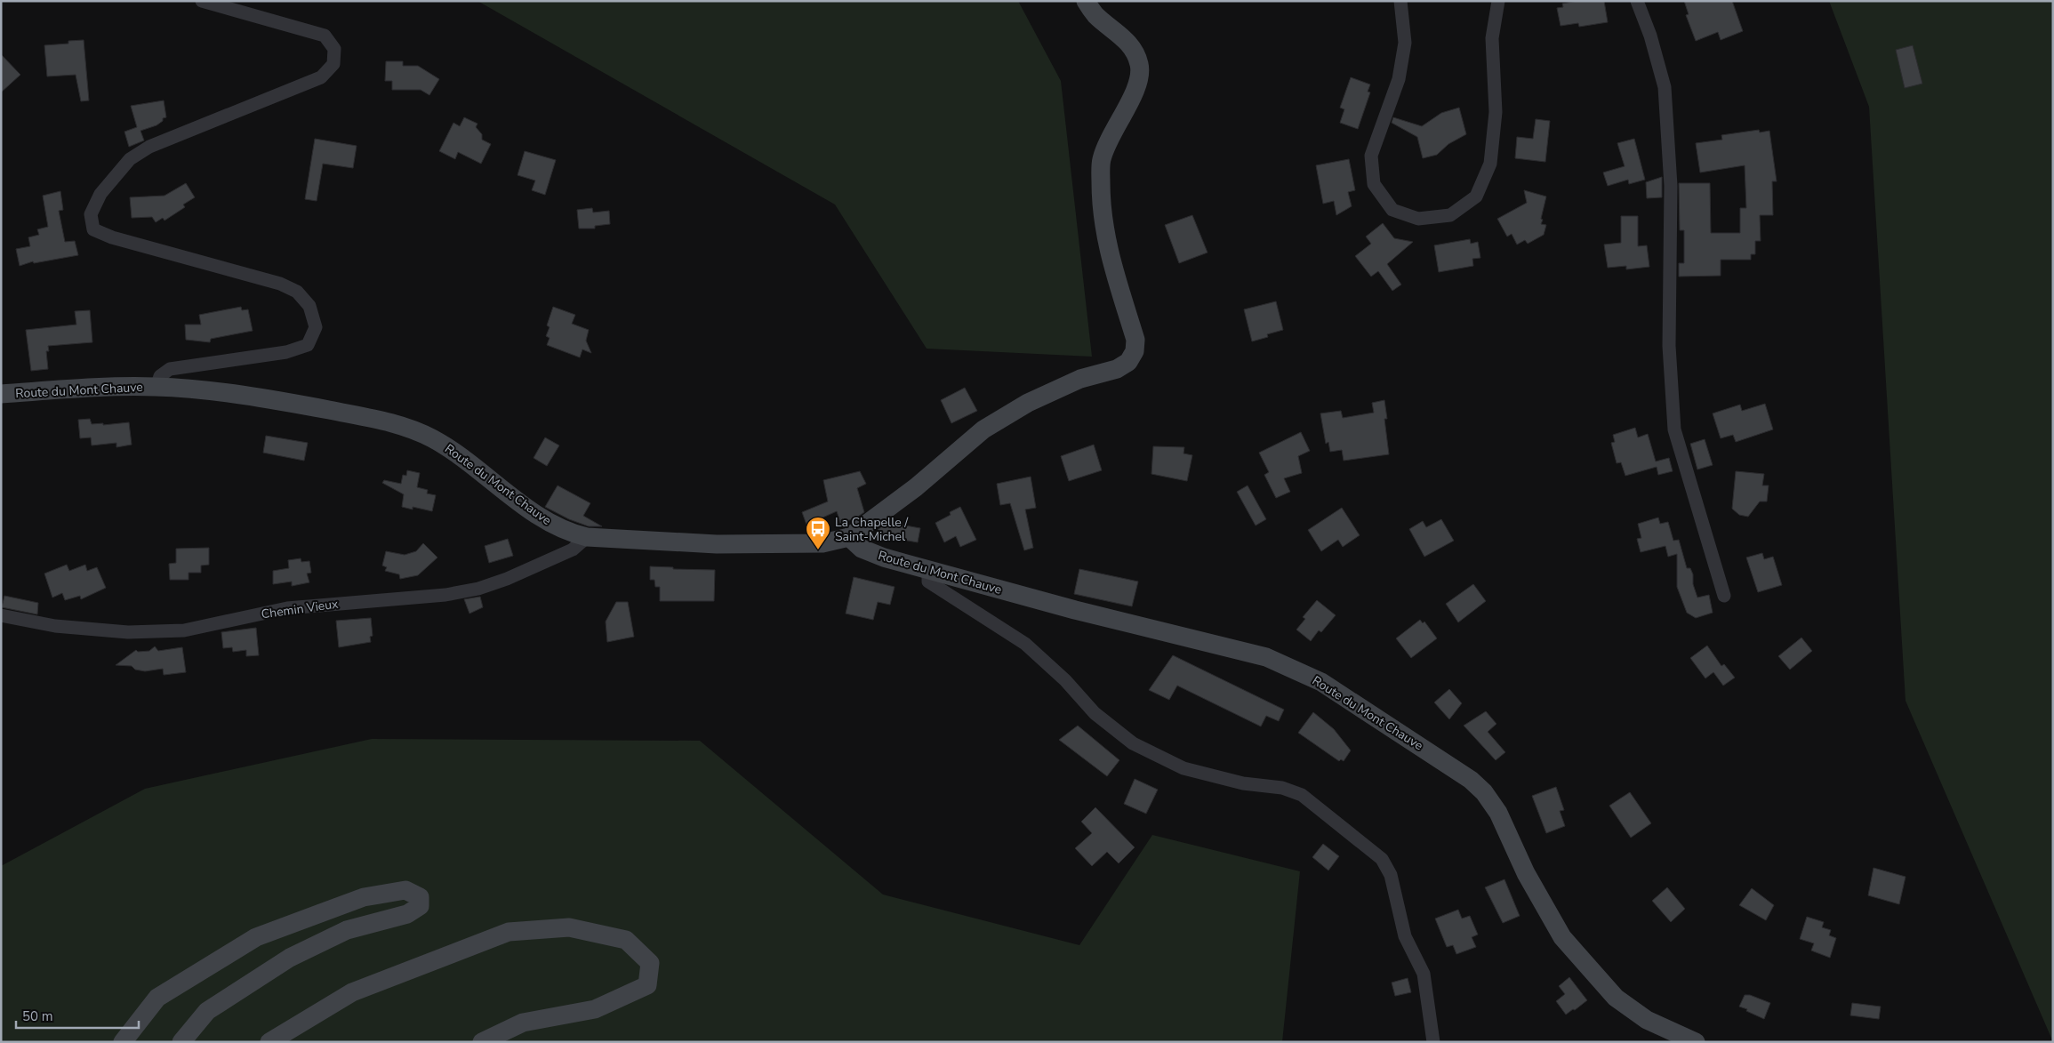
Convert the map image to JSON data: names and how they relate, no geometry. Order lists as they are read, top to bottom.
{
  "streets": {
    "street": ["Route du Mont Chauve", "Chemin Vieux"]
  },
  "crossings": [
    ["Route du Mont Chauve", "Chemin Vieux"]
  ],
  "places": {
    "bus stop": ["La Chapelle / Saint-Michel"]
  },
  "scale_bar": "50 m"
}
